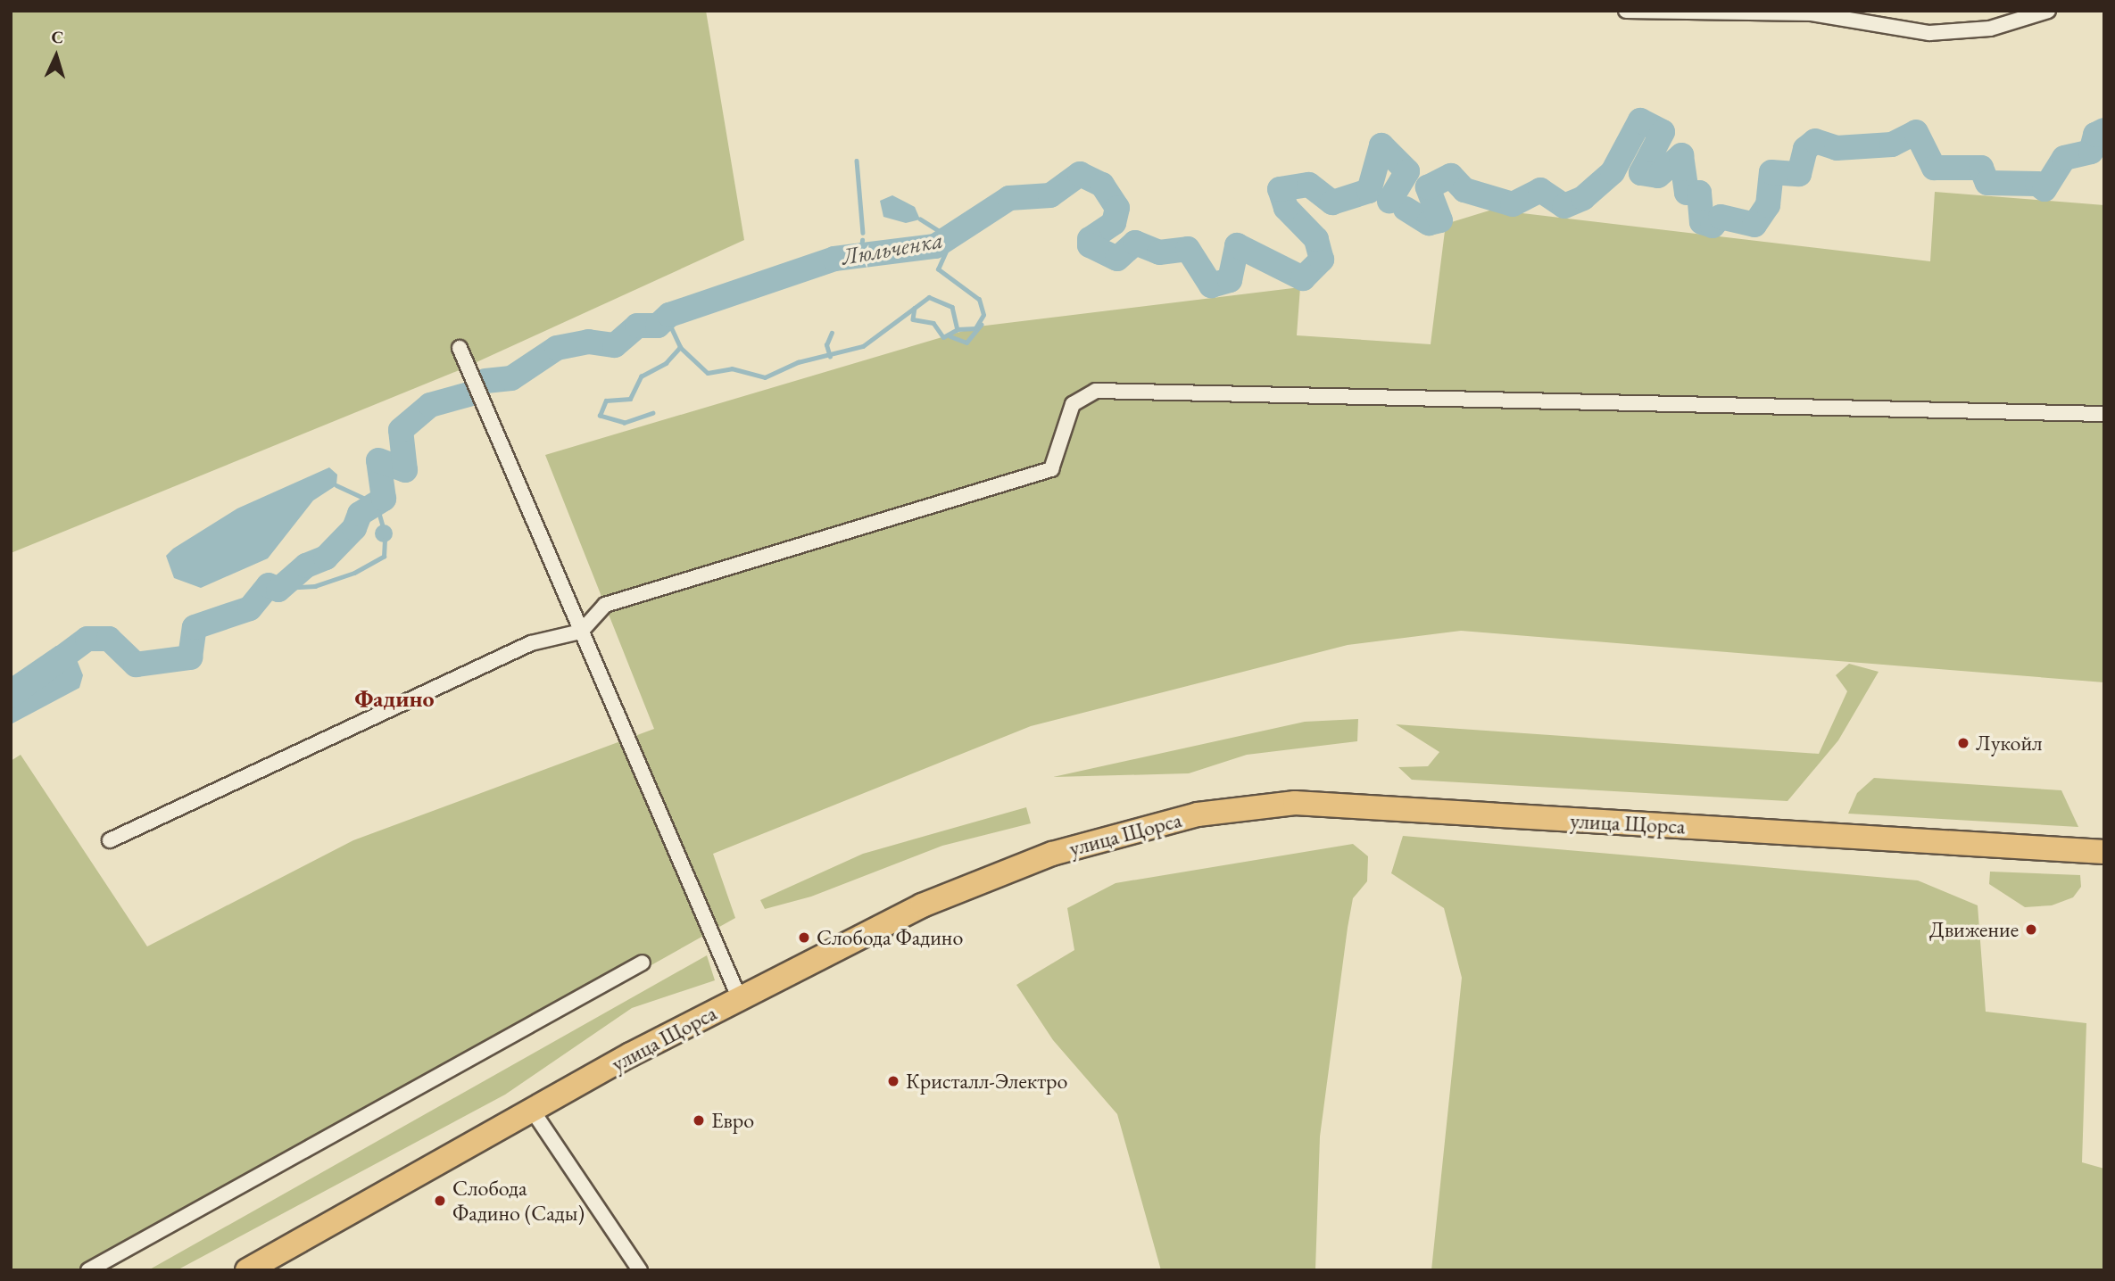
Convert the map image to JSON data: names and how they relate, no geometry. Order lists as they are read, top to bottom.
{
  "streets": {
    "main road": ["улица Щорса"]
  },
  "districts": ["Фадино"],
  "water": ["Люльченка"],
  "places": [
    "Лукойл",
    "Движение",
    "Слобода Фадино",
    "Кристалл-Электро",
    "Евро",
    "Слобода Фадино (Сады)"
  ],
  "north": "top"
}
